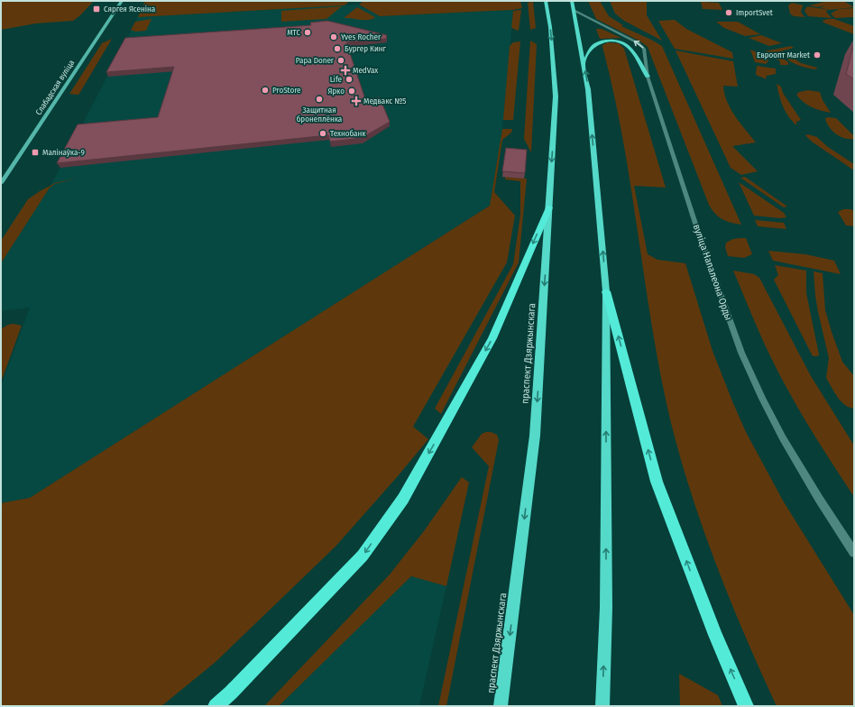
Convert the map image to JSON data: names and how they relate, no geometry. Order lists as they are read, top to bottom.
{
  "streets": {
    "main road": ["Слабадская вуліца", "праспект Дзяржынскага"],
    "street": ["вуліца Напалеона Орды"]
  },
  "places": {
    "transit": ["Сяргея Ясеніна", "Малінаўка-9"],
    "other": [
      "ImportSvet",
      "МТС",
      "Yves Rocher",
      "Бургер Кинг",
      "Евроопт Market",
      "Papa Doner",
      "Life",
      "ProStore",
      "Ярко",
      "Защитная бронеплёнка",
      "Технобанк"
    ],
    "health": ["MedVax", "Медвакс №5"]
  }
}
